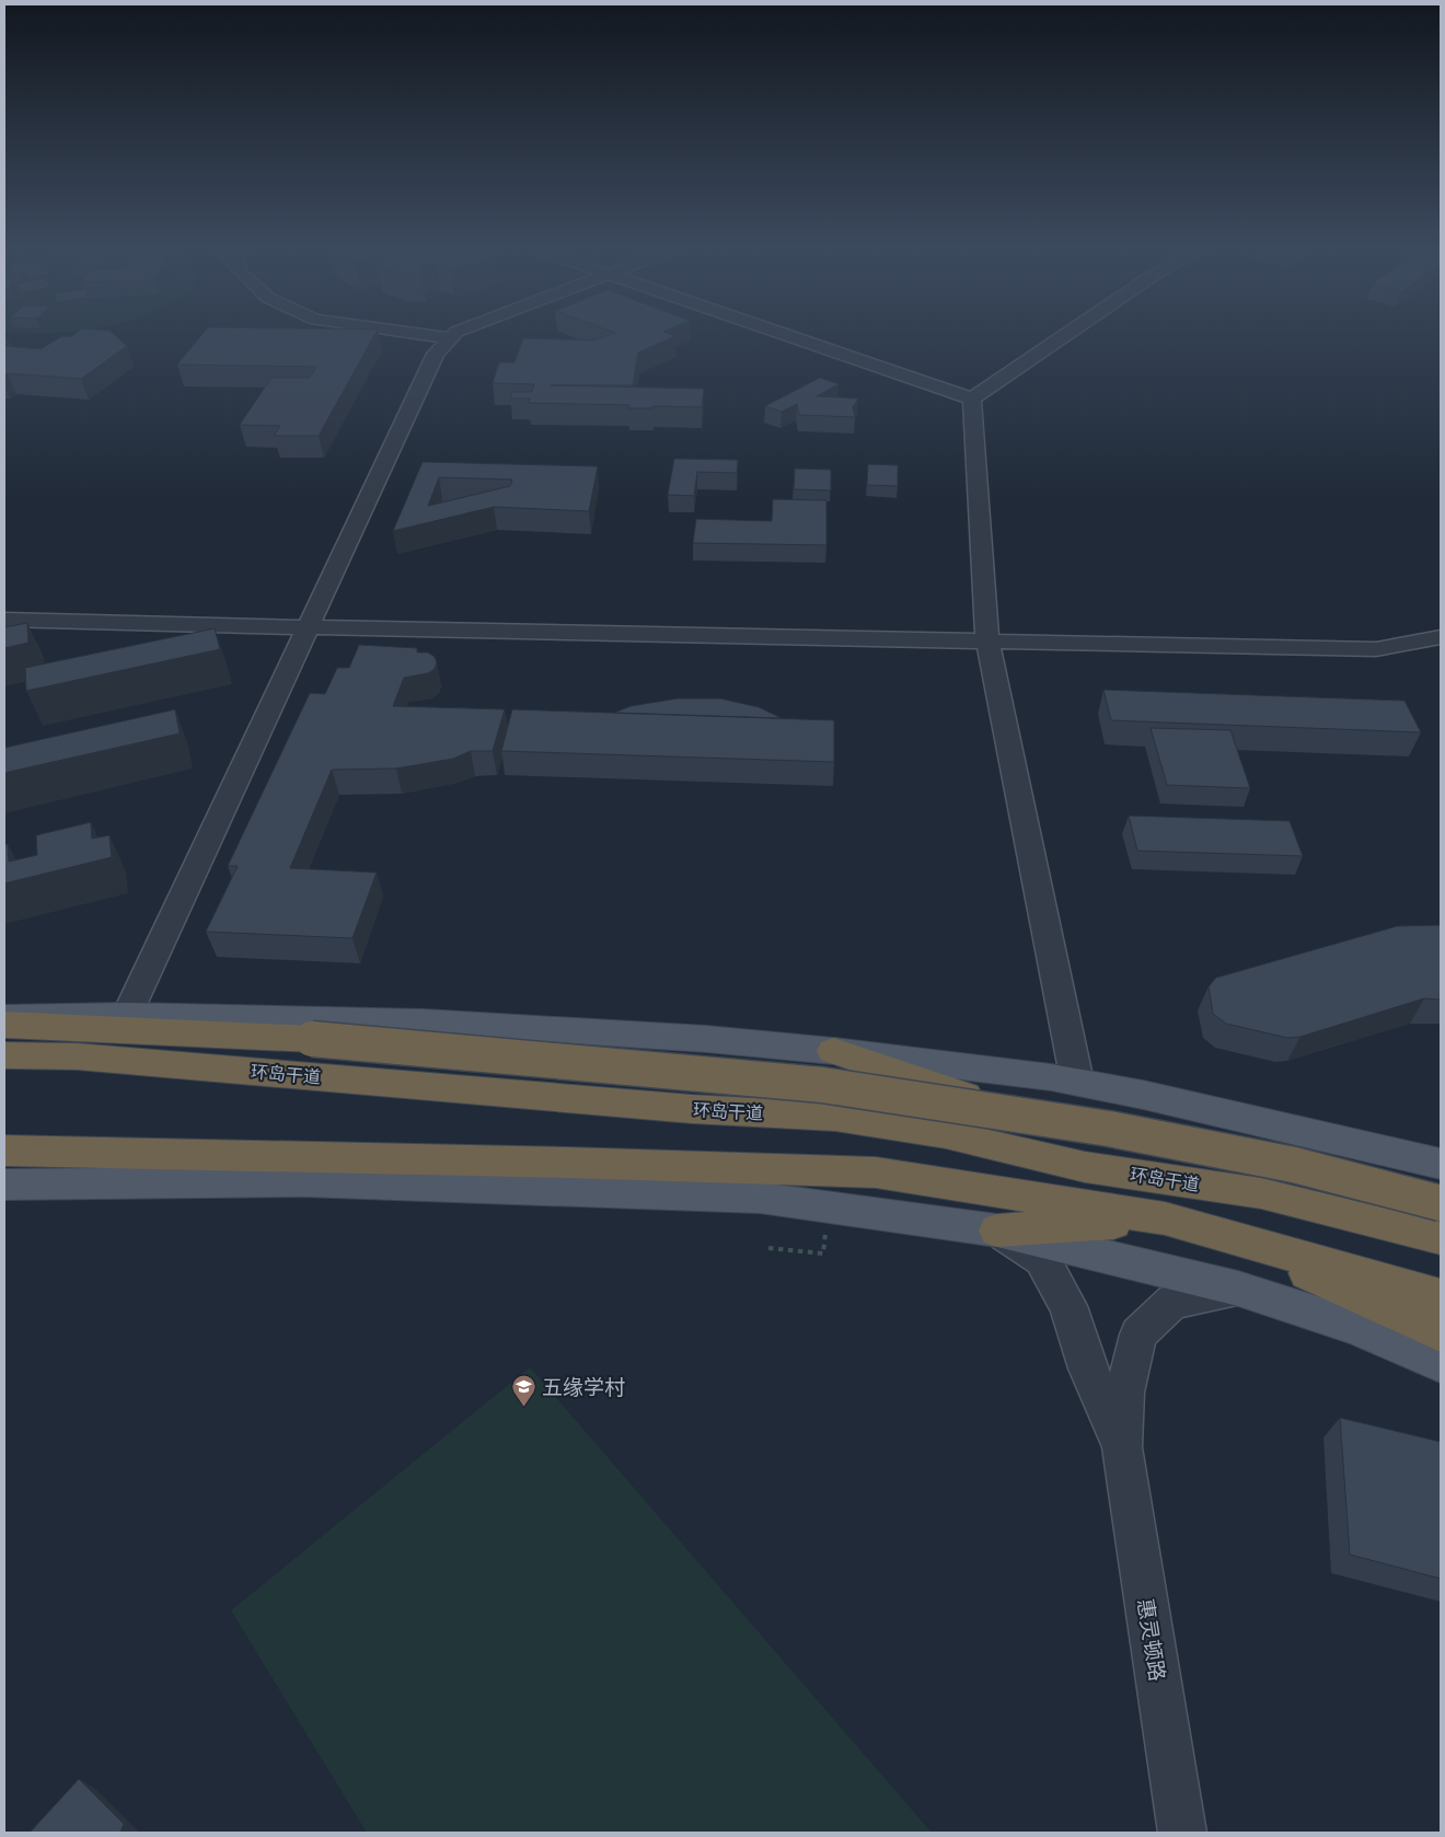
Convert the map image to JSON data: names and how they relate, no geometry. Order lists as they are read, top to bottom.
{
  "streets": {
    "highway": ["环岛干道"],
    "street": ["惠灵顿路"]
  },
  "places": {
    "school or university": ["五缘学村"]
  }
}
